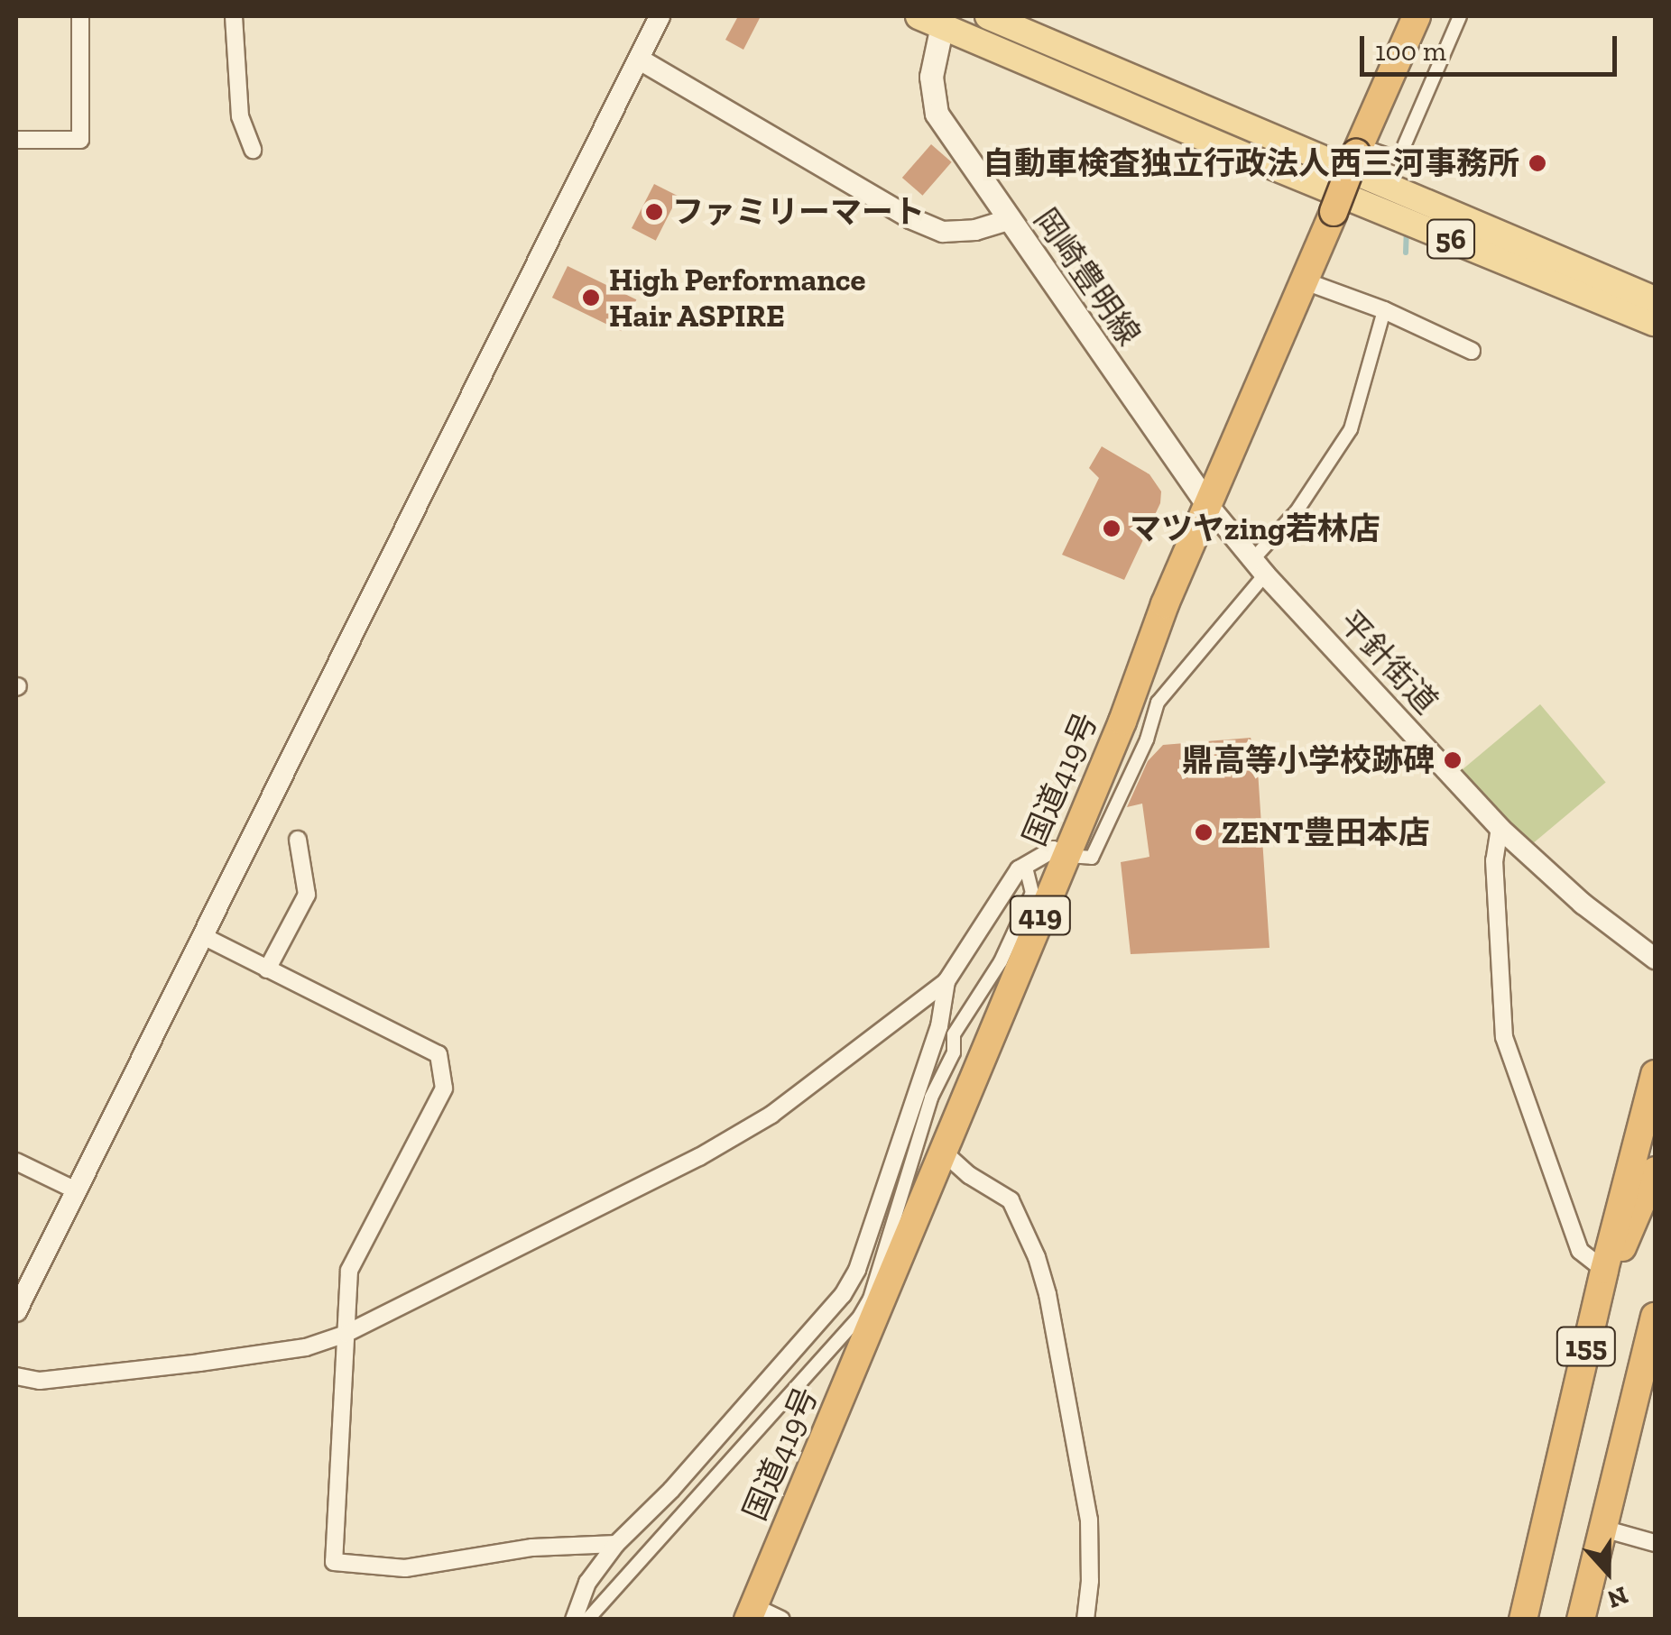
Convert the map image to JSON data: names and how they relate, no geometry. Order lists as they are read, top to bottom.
{
  "streets": {
    "highway": ["国道419号", "419", "155"],
    "main road": ["56", "岡崎豊明線"],
    "street": ["平針街道"]
  },
  "crossings": [
    ["56", "岡崎豊明線"],
    ["岡崎豊明線", "平針街道"],
    ["岡崎豊明線", "国道419号"],
    ["平針街道", "国道419号"]
  ],
  "places": [
    "自動車検査独立行政法人西三河事務所",
    "ファミリーマート",
    "High Performance Hair ASPIRE",
    "マツヤzing若林店",
    "鼎高等小学校跡碑",
    "ZENT豊田本店"
  ],
  "scale_bar": "100 m",
  "north": "bottom"
}
